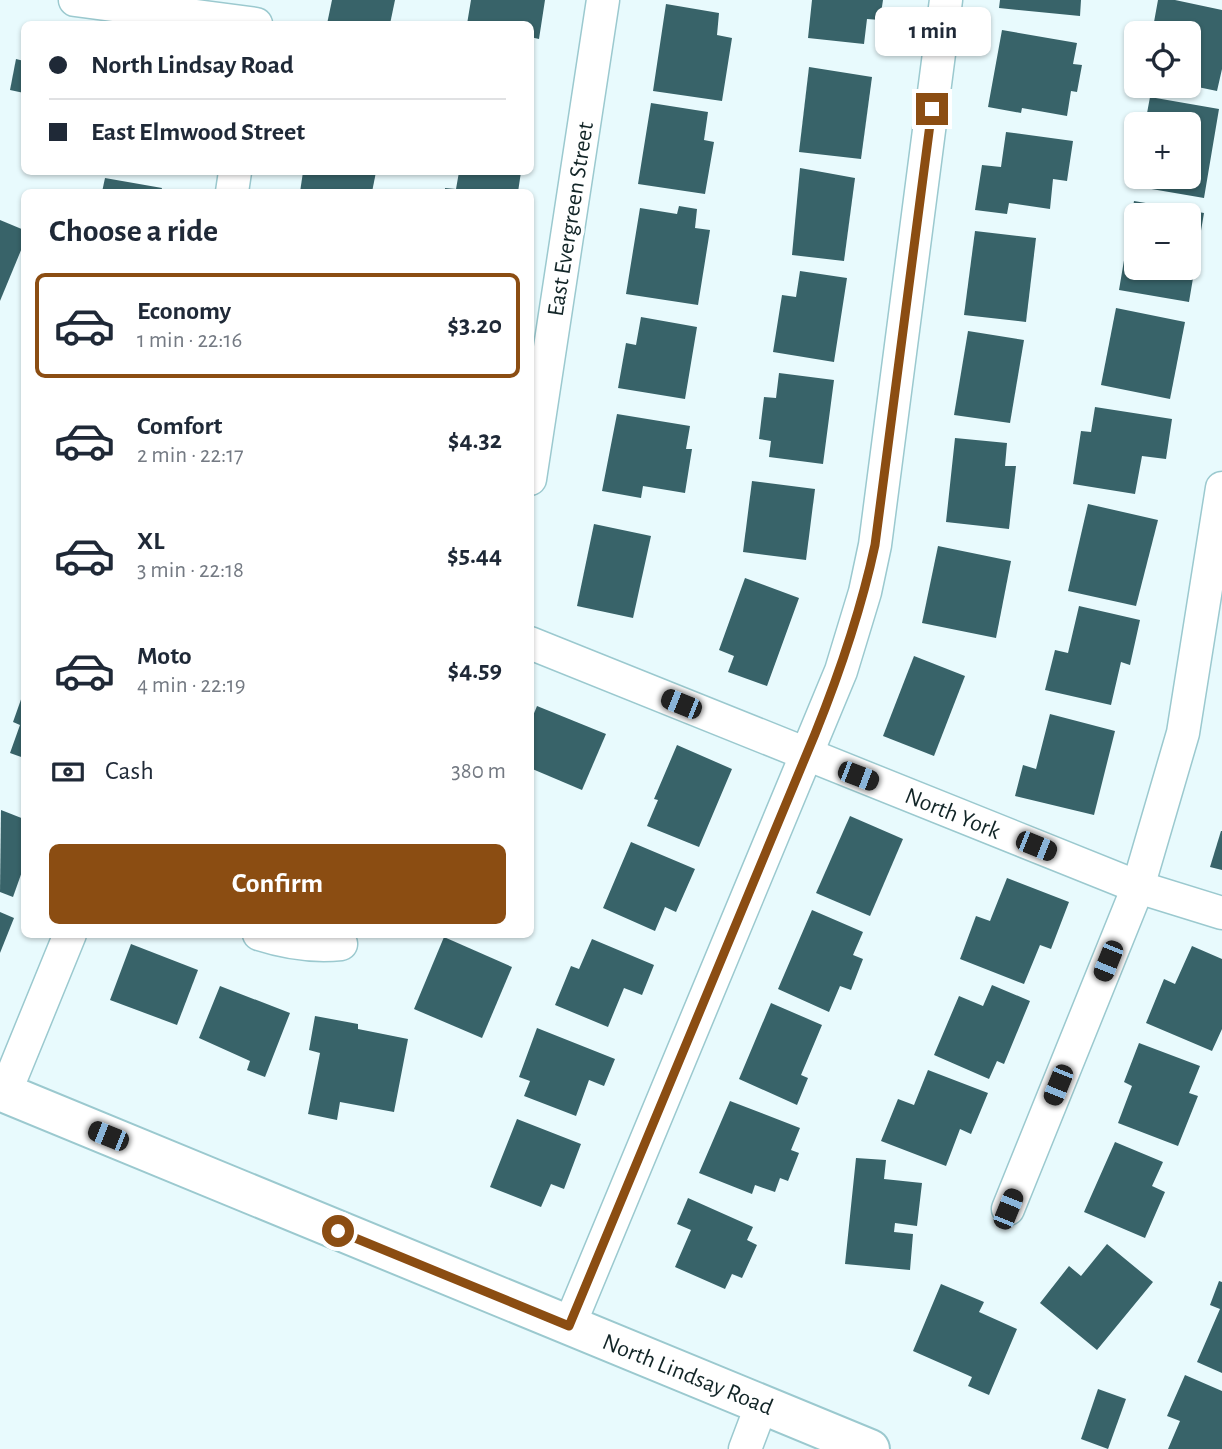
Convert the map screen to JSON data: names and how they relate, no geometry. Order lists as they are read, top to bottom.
{
  "streets": {
    "main road": ["North Lindsay Road"],
    "street": ["East Evergreen Street", "North York"]
  },
  "page": {
    "bubble": "1 min",
    "map_buttons": ["+", "−"],
    "banner": ["North Lindsay Road", "East Elmwood Street"],
    "heading": "Choose a ride",
    "list": [
      {
        "name": "Economy",
        "note": "1 min · 22:16",
        "value": "$3.20"
      },
      {
        "name": "Comfort",
        "note": "2 min · 22:17",
        "value": "$4.32"
      },
      {
        "name": "XL",
        "note": "3 min · 22:18",
        "value": "$5.44"
      },
      {
        "name": "Moto",
        "note": "4 min · 22:19",
        "value": "$4.59"
      }
    ],
    "pay": ["Cash", "380 m"],
    "buttons": "Confirm"
  }
}
